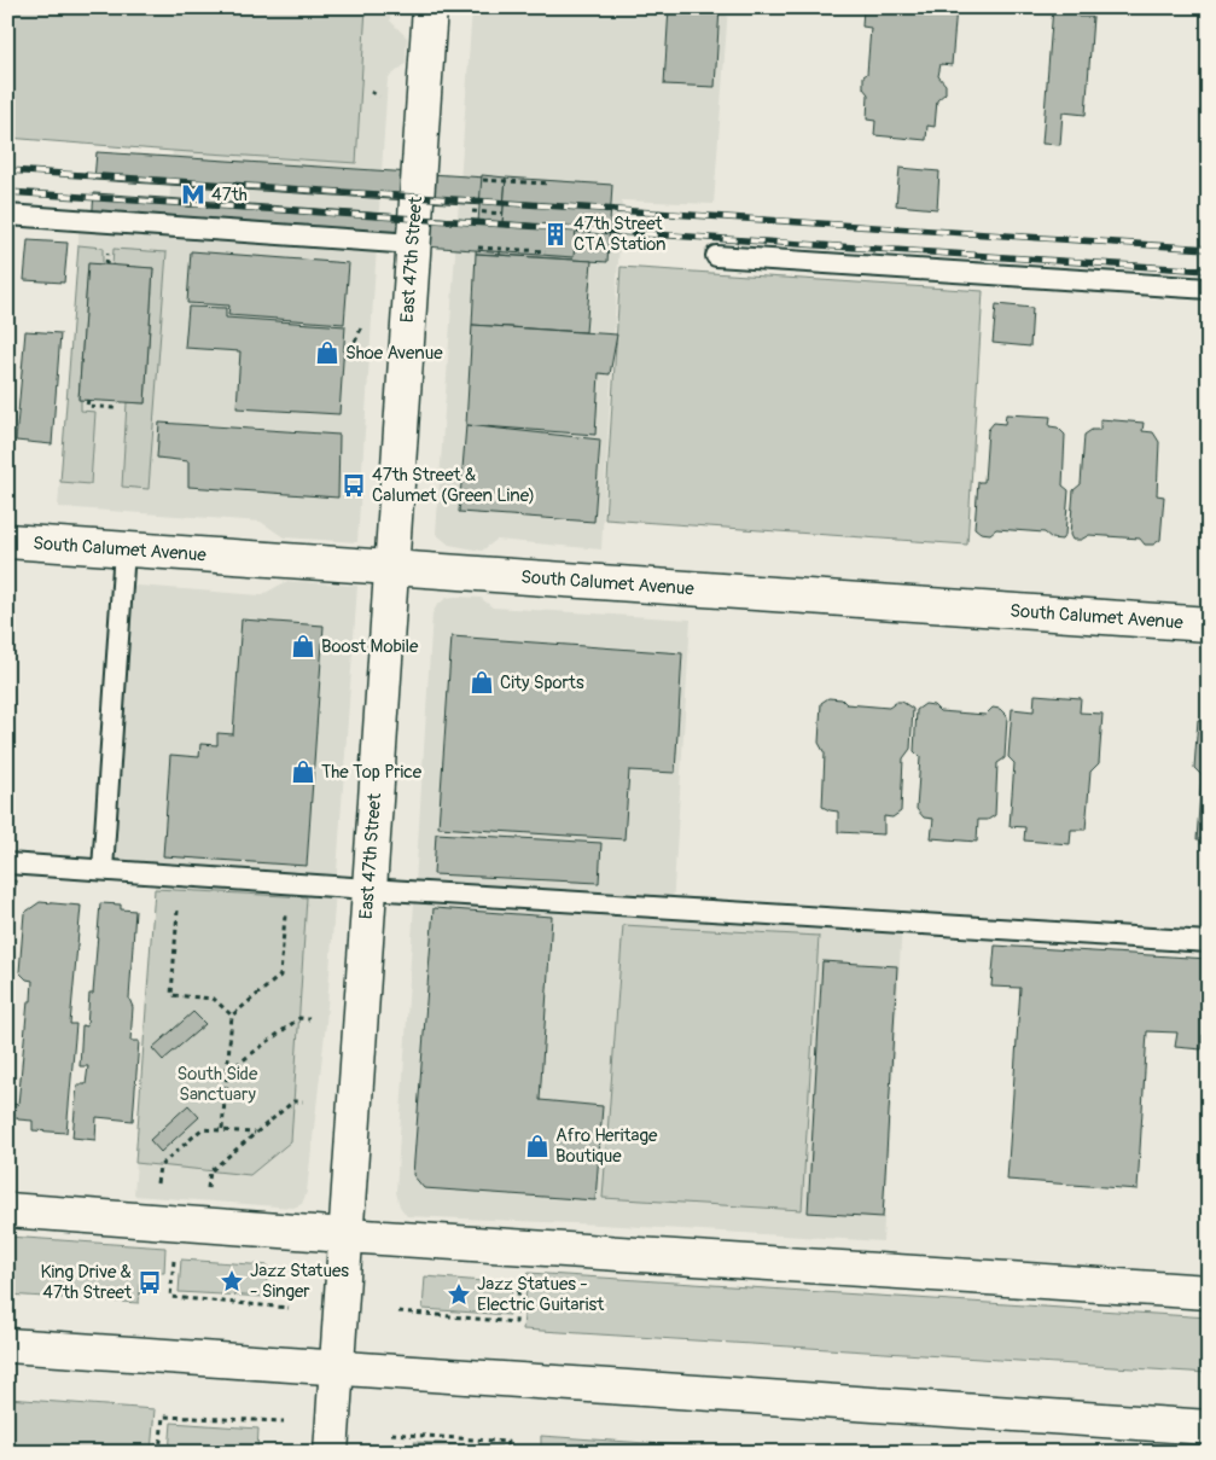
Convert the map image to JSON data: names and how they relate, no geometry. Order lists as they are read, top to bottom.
{
  "streets": {
    "street": ["East 47th Street", "South Calumet Avenue"]
  },
  "crossings": [
    ["East 47th Street", "South Calumet Avenue"]
  ],
  "parks": ["South Side Sanctuary"],
  "places": {
    "metro station": ["47th"],
    "building": ["47th Street CTA Station"],
    "shop": [
      "Shoe Avenue",
      "Boost Mobile",
      "City Sports",
      "The Top Price",
      "Afro Heritage Boutique"
    ],
    "bus stop": ["47th Street & Calumet (Green Line)", "King Drive & 47th Street"],
    "place": ["Jazz Statues - Singer", "Jazz Statues - Electric Guitarist"]
  }
}
